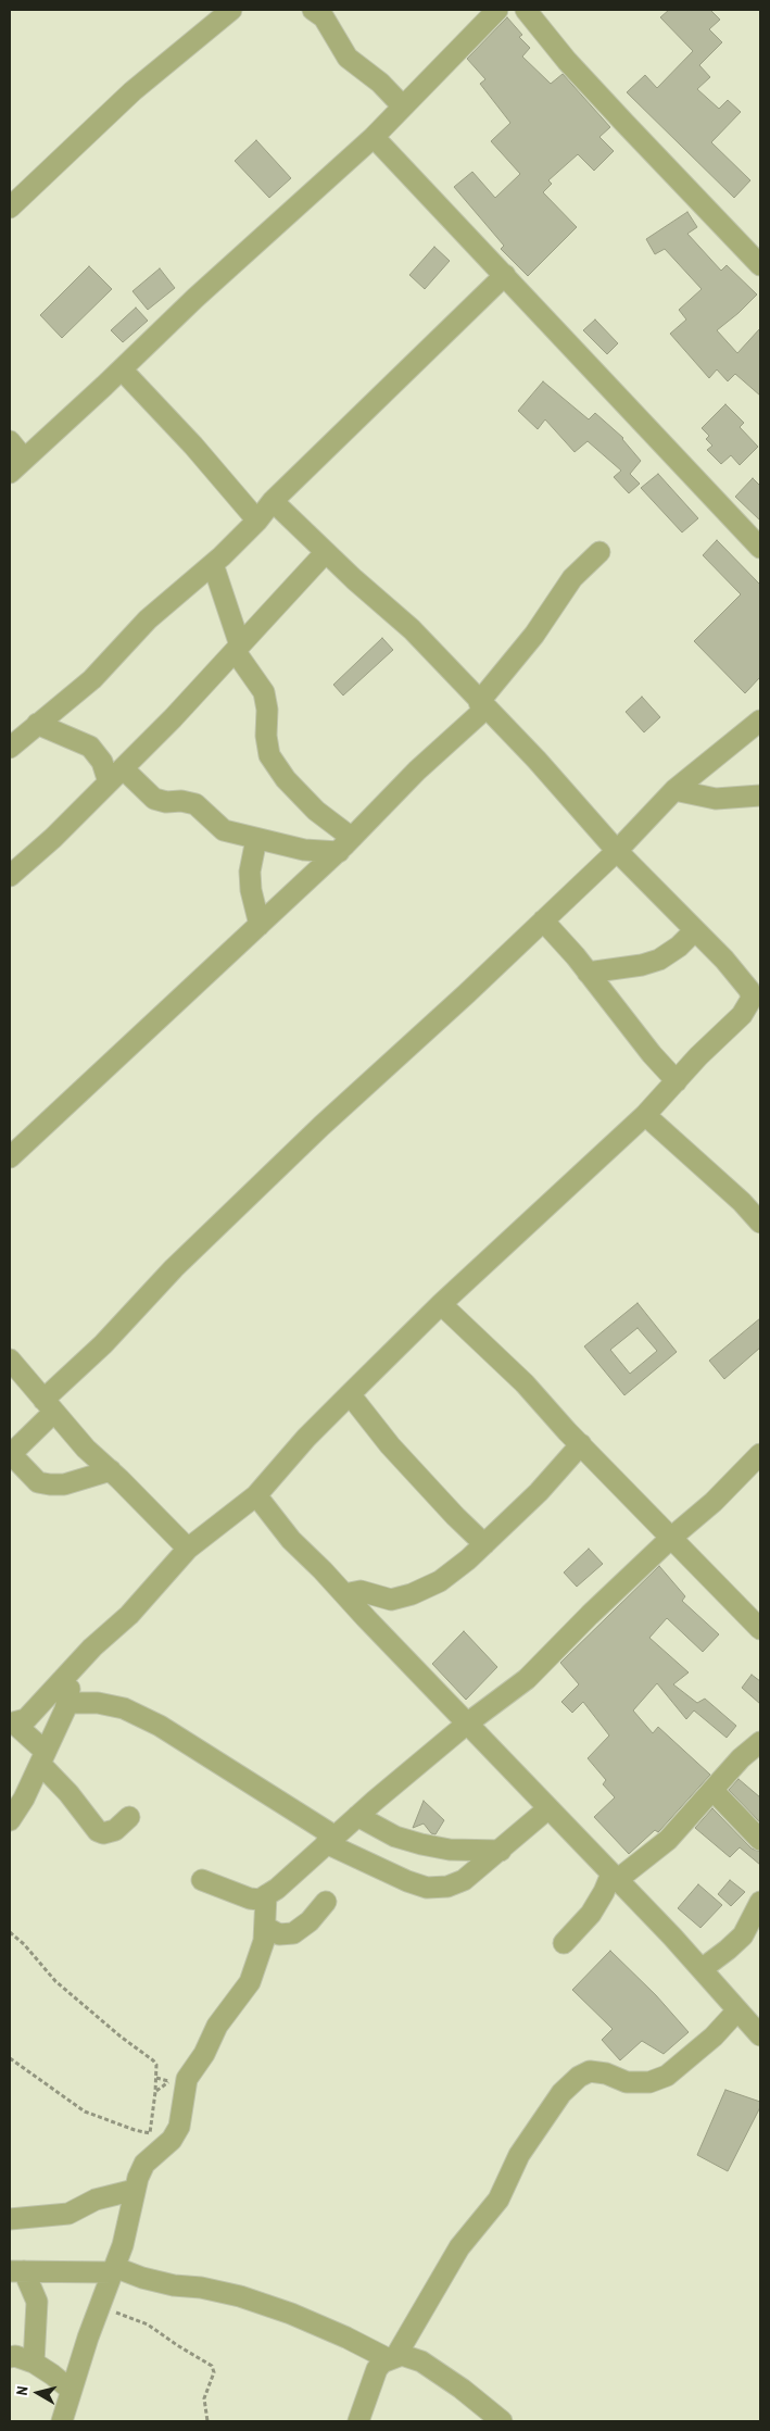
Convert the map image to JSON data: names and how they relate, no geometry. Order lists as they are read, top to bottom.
{
  "north": "left"
}
